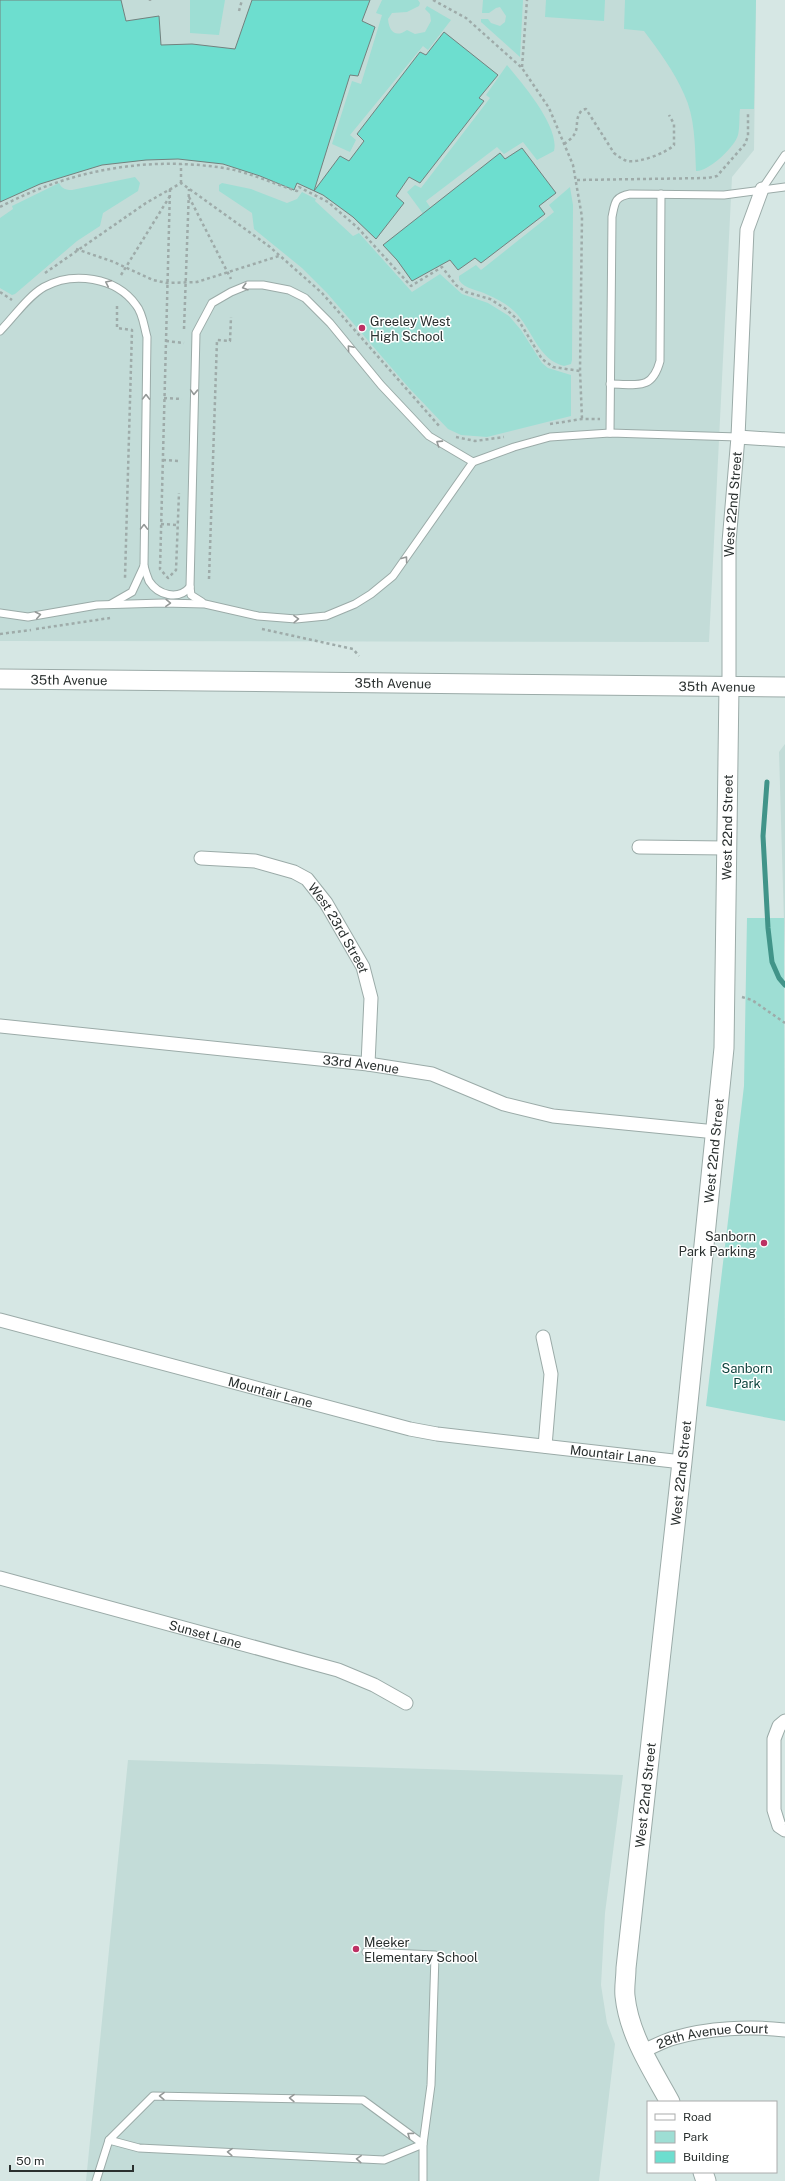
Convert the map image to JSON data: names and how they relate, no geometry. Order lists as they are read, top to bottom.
{
  "streets": {
    "street": [
      "West 22nd Street",
      "35th Avenue",
      "West 23rd Street",
      "33rd Avenue",
      "Mountair Lane",
      "Sunset Lane",
      "28th Avenue Court"
    ]
  },
  "crossings": [
    ["West 22nd Street", "35th Avenue"],
    ["West 22nd Street", "33rd Avenue"],
    ["West 22nd Street", "Mountair Lane"],
    ["West 22nd Street", "28th Avenue Court"],
    ["West 23rd Street", "33rd Avenue"]
  ],
  "parks": ["Sanborn Park"],
  "places": ["Greeley West High School", "Sanborn Park Parking", "Meeker Elementary School"],
  "legend": ["Road", "Park", "Building"],
  "scale_bar": "50 m"
}
